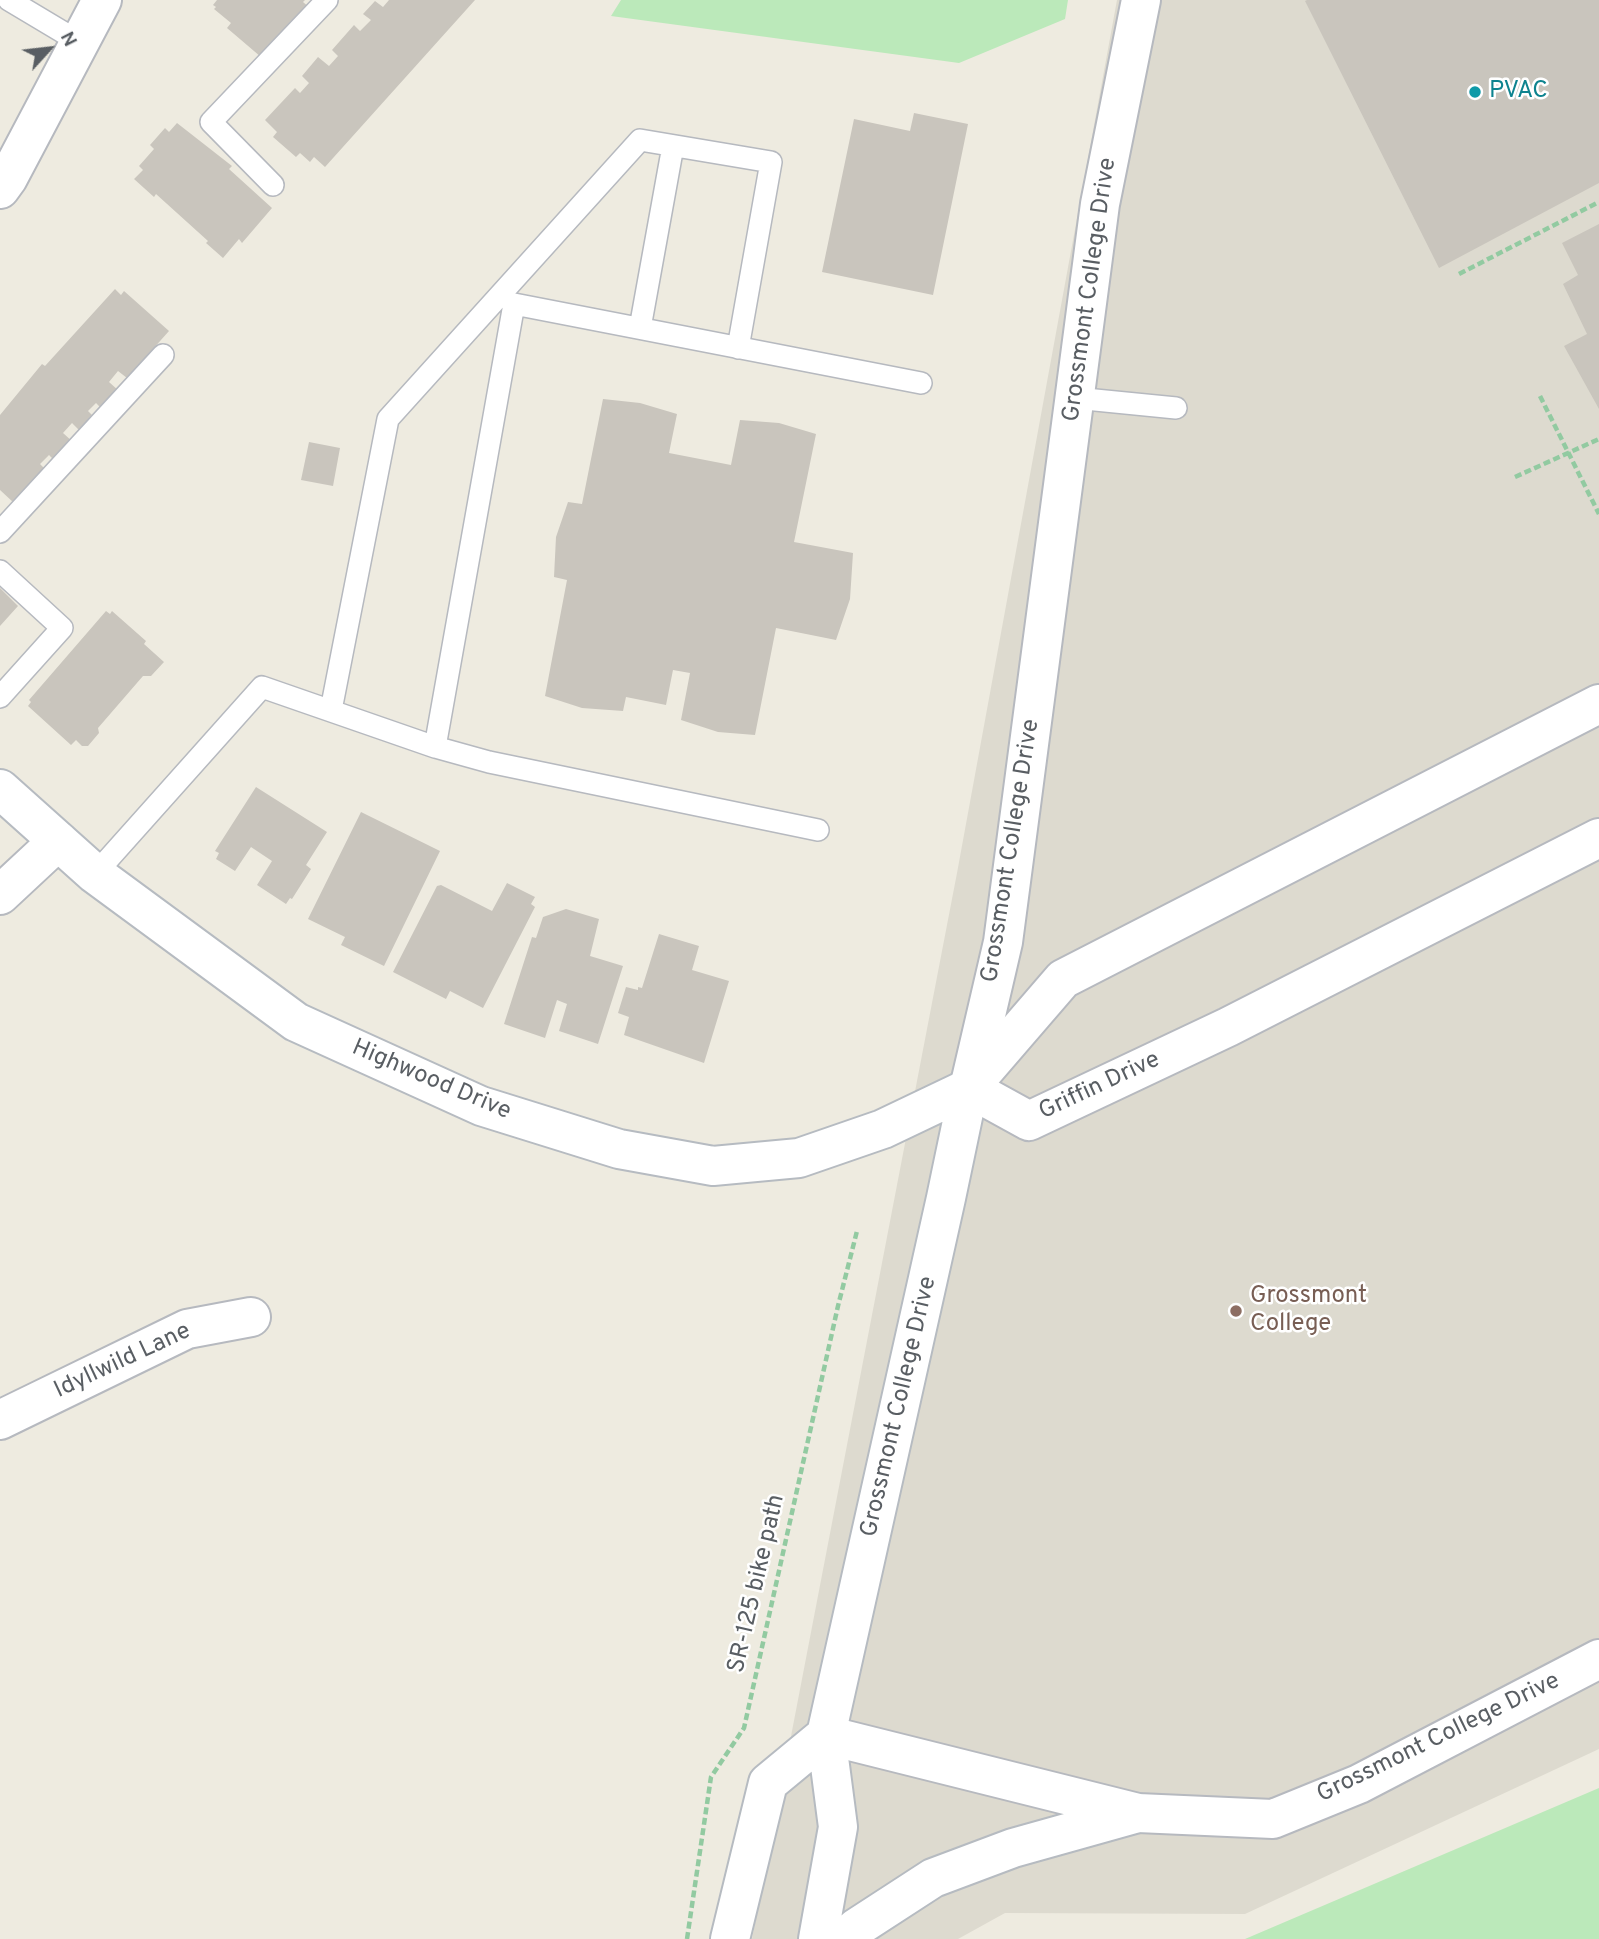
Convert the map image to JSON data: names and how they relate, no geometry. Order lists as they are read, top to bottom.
{
  "streets": {
    "street": [
      "Grossmont College Drive",
      "Highwood Drive",
      "Griffin Drive",
      "Idyllwild Lane"
    ],
    "path": ["SR-125 bike path"]
  },
  "crossings": [
    ["Grossmont College Drive", "Highwood Drive"],
    ["Grossmont College Drive", "Griffin Drive"],
    ["Highwood Drive", "Griffin Drive"]
  ],
  "places": ["PVAC", "Grossmont College"],
  "north": "top right"
}
